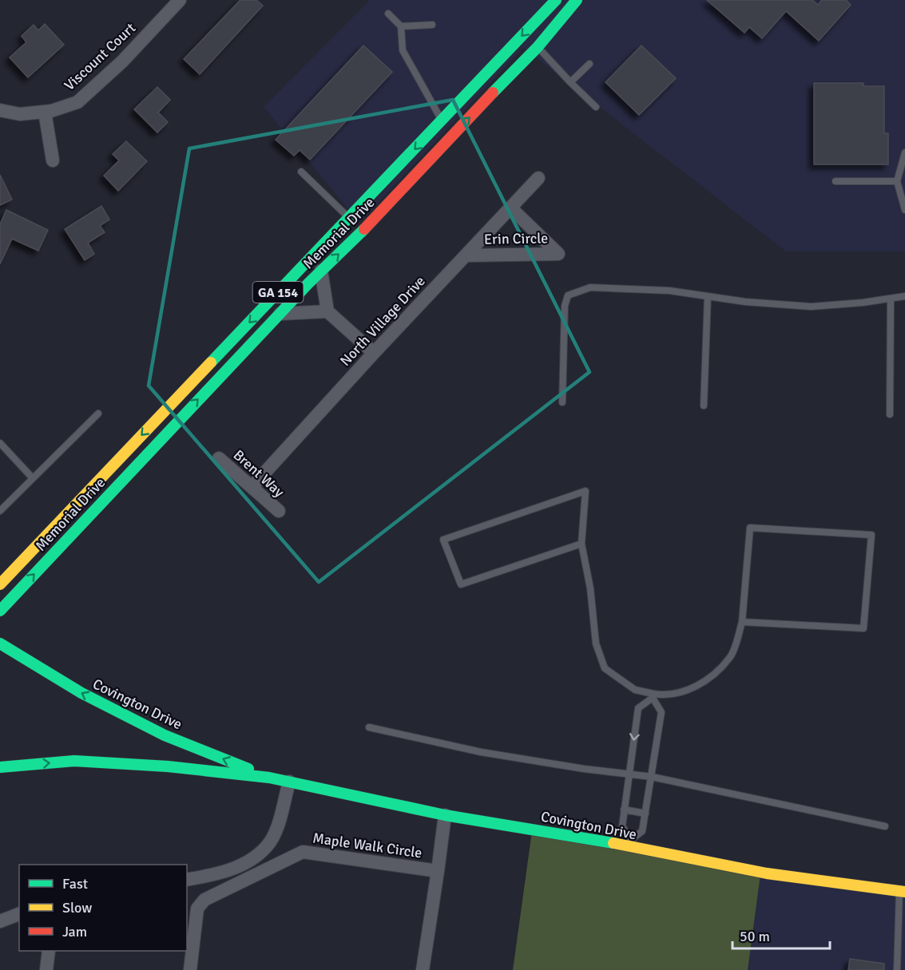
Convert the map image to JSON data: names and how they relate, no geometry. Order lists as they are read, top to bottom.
{
  "streets": {
    "main road": ["Memorial Drive", "GA 154", "Covington Drive"],
    "street": [
      "Viscount Court",
      "Erin Circle",
      "North Village Drive",
      "Brent Way",
      "Maple Walk Circle"
    ]
  },
  "crossings": [
    ["Erin Circle", "North Village Drive"],
    ["North Village Drive", "Brent Way"],
    ["Covington Drive", "Maple Walk Circle"]
  ],
  "legend": ["Fast", "Slow", "Jam"],
  "scale_bar": "50 m"
}
